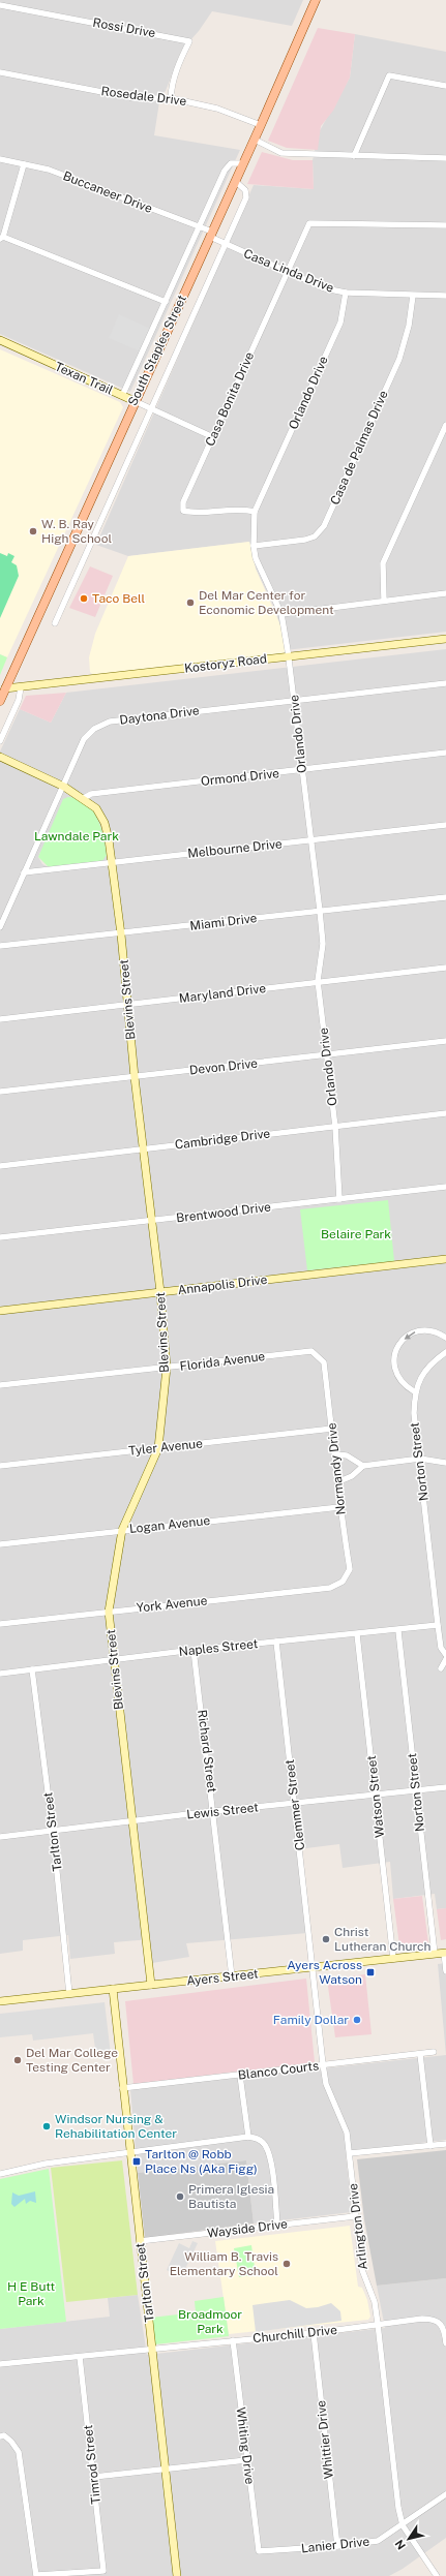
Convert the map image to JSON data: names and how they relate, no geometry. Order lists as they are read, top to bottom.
{
  "streets": {
    "main road": ["South Staples Street"],
    "street": [
      "Rossi Drive",
      "Rosedale Drive",
      "Buccaneer Drive",
      "Casa Linda Drive",
      "Texan Trail",
      "Orlando Drive",
      "Casa Bonita Drive",
      "Casa de Palmas Drive",
      "Kostoryz Road",
      "Daytona Drive",
      "Ormond Drive",
      "Melbourne Drive",
      "Miami Drive",
      "Maryland Drive",
      "Blevins Street",
      "Devon Drive",
      "Cambridge Drive",
      "Brentwood Drive",
      "Annapolis Drive",
      "Florida Avenue",
      "Tyler Avenue",
      "Norton Street",
      "Normandy Drive",
      "Logan Avenue",
      "York Avenue",
      "Naples Street",
      "Richard Street",
      "Watson Street",
      "Clemmer Street",
      "Lewis Street",
      "Tarlton Street",
      "Ayers Street",
      "Blanco Courts",
      "Arlington Drive",
      "Wayside Drive",
      "Churchill Drive",
      "Whittier Drive",
      "Whiting Drive",
      "Timrod Street",
      "Lanier Drive"
    ]
  },
  "crossings": [
    ["Rossi Drive", "Rosedale Drive"],
    ["Rosedale Drive", "South Staples Street"],
    ["Buccaneer Drive", "Casa Linda Drive"],
    ["Buccaneer Drive", "South Staples Street"],
    ["Casa Linda Drive", "South Staples Street"],
    ["Casa Linda Drive", "Orlando Drive"],
    ["Casa Linda Drive", "Casa Bonita Drive"],
    ["Casa Linda Drive", "Casa de Palmas Drive"],
    ["South Staples Street", "Texan Trail"],
    ["South Staples Street", "Kostoryz Road"],
    ["Texan Trail", "Casa Bonita Drive"],
    ["Orlando Drive", "Casa Bonita Drive"],
    ["Orlando Drive", "Casa de Palmas Drive"],
    ["Orlando Drive", "Kostoryz Road"],
    ["Orlando Drive", "Daytona Drive"],
    ["Orlando Drive", "Ormond Drive"],
    ["Orlando Drive", "Melbourne Drive"],
    ["Orlando Drive", "Miami Drive"],
    ["Orlando Drive", "Maryland Drive"],
    ["Orlando Drive", "Devon Drive"],
    ["Orlando Drive", "Cambridge Drive"],
    ["Orlando Drive", "Brentwood Drive"],
    ["Daytona Drive", "Melbourne Drive"],
    ["Daytona Drive", "Blevins Street"],
    ["Ormond Drive", "Blevins Street"],
    ["Melbourne Drive", "Blevins Street"],
    ["Miami Drive", "Blevins Street"],
    ["Maryland Drive", "Blevins Street"],
    ["Blevins Street", "Devon Drive"],
    ["Blevins Street", "Cambridge Drive"],
    ["Blevins Street", "Brentwood Drive"],
    ["Blevins Street", "Annapolis Drive"],
    ["Blevins Street", "Florida Avenue"],
    ["Blevins Street", "Tyler Avenue"],
    ["Blevins Street", "Logan Avenue"],
    ["Blevins Street", "York Avenue"],
    ["Blevins Street", "Naples Street"],
    ["Blevins Street", "Lewis Street"],
    ["Blevins Street", "Ayers Street"],
    ["Florida Avenue", "Normandy Drive"],
    ["Tyler Avenue", "Normandy Drive"],
    ["Norton Street", "Naples Street"],
    ["Norton Street", "Lewis Street"],
    ["Norton Street", "Ayers Street"],
    ["Normandy Drive", "Logan Avenue"],
    ["Normandy Drive", "York Avenue"],
    ["Naples Street", "Richard Street"],
    ["Naples Street", "Watson Street"],
    ["Naples Street", "Clemmer Street"],
    ["Naples Street", "Tarlton Street"],
    ["Richard Street", "Lewis Street"],
    ["Richard Street", "Ayers Street"],
    ["Watson Street", "Lewis Street"],
    ["Watson Street", "Ayers Street"],
    ["Clemmer Street", "Lewis Street"],
    ["Clemmer Street", "Ayers Street"],
    ["Clemmer Street", "Arlington Drive"],
    ["Lewis Street", "Tarlton Street"],
    ["Tarlton Street", "Ayers Street"],
    ["Tarlton Street", "Blanco Courts"],
    ["Tarlton Street", "Wayside Drive"],
    ["Tarlton Street", "Churchill Drive"],
    ["Ayers Street", "Arlington Drive"],
    ["Blanco Courts", "Arlington Drive"],
    ["Arlington Drive", "Wayside Drive"],
    ["Arlington Drive", "Churchill Drive"],
    ["Arlington Drive", "Lanier Drive"],
    ["Churchill Drive", "Whittier Drive"],
    ["Churchill Drive", "Whiting Drive"],
    ["Churchill Drive", "Timrod Street"],
    ["Whittier Drive", "Lanier Drive"],
    ["Whiting Drive", "Lanier Drive"]
  ],
  "parks": [
    "Lawndale Park",
    "Belaire Park",
    "H E Butt Park",
    "Broadmoor Park"
  ],
  "places": {
    "other": [
      "W. B. Ray High School",
      "Taco Bell",
      "Del Mar Center for Economic Development",
      "Christ Lutheran Church",
      "Family Dollar",
      "Del Mar College Testing Center",
      "Windsor Nursing & Rehabilitation Center",
      "Primera Iglesia Bautista",
      "William B. Travis Elementary School"
    ],
    "transit": ["Ayers Across Watson", "Tarlton @ Robb Place Ns (Aka Figg)"]
  },
  "north": "bottom left"
}
